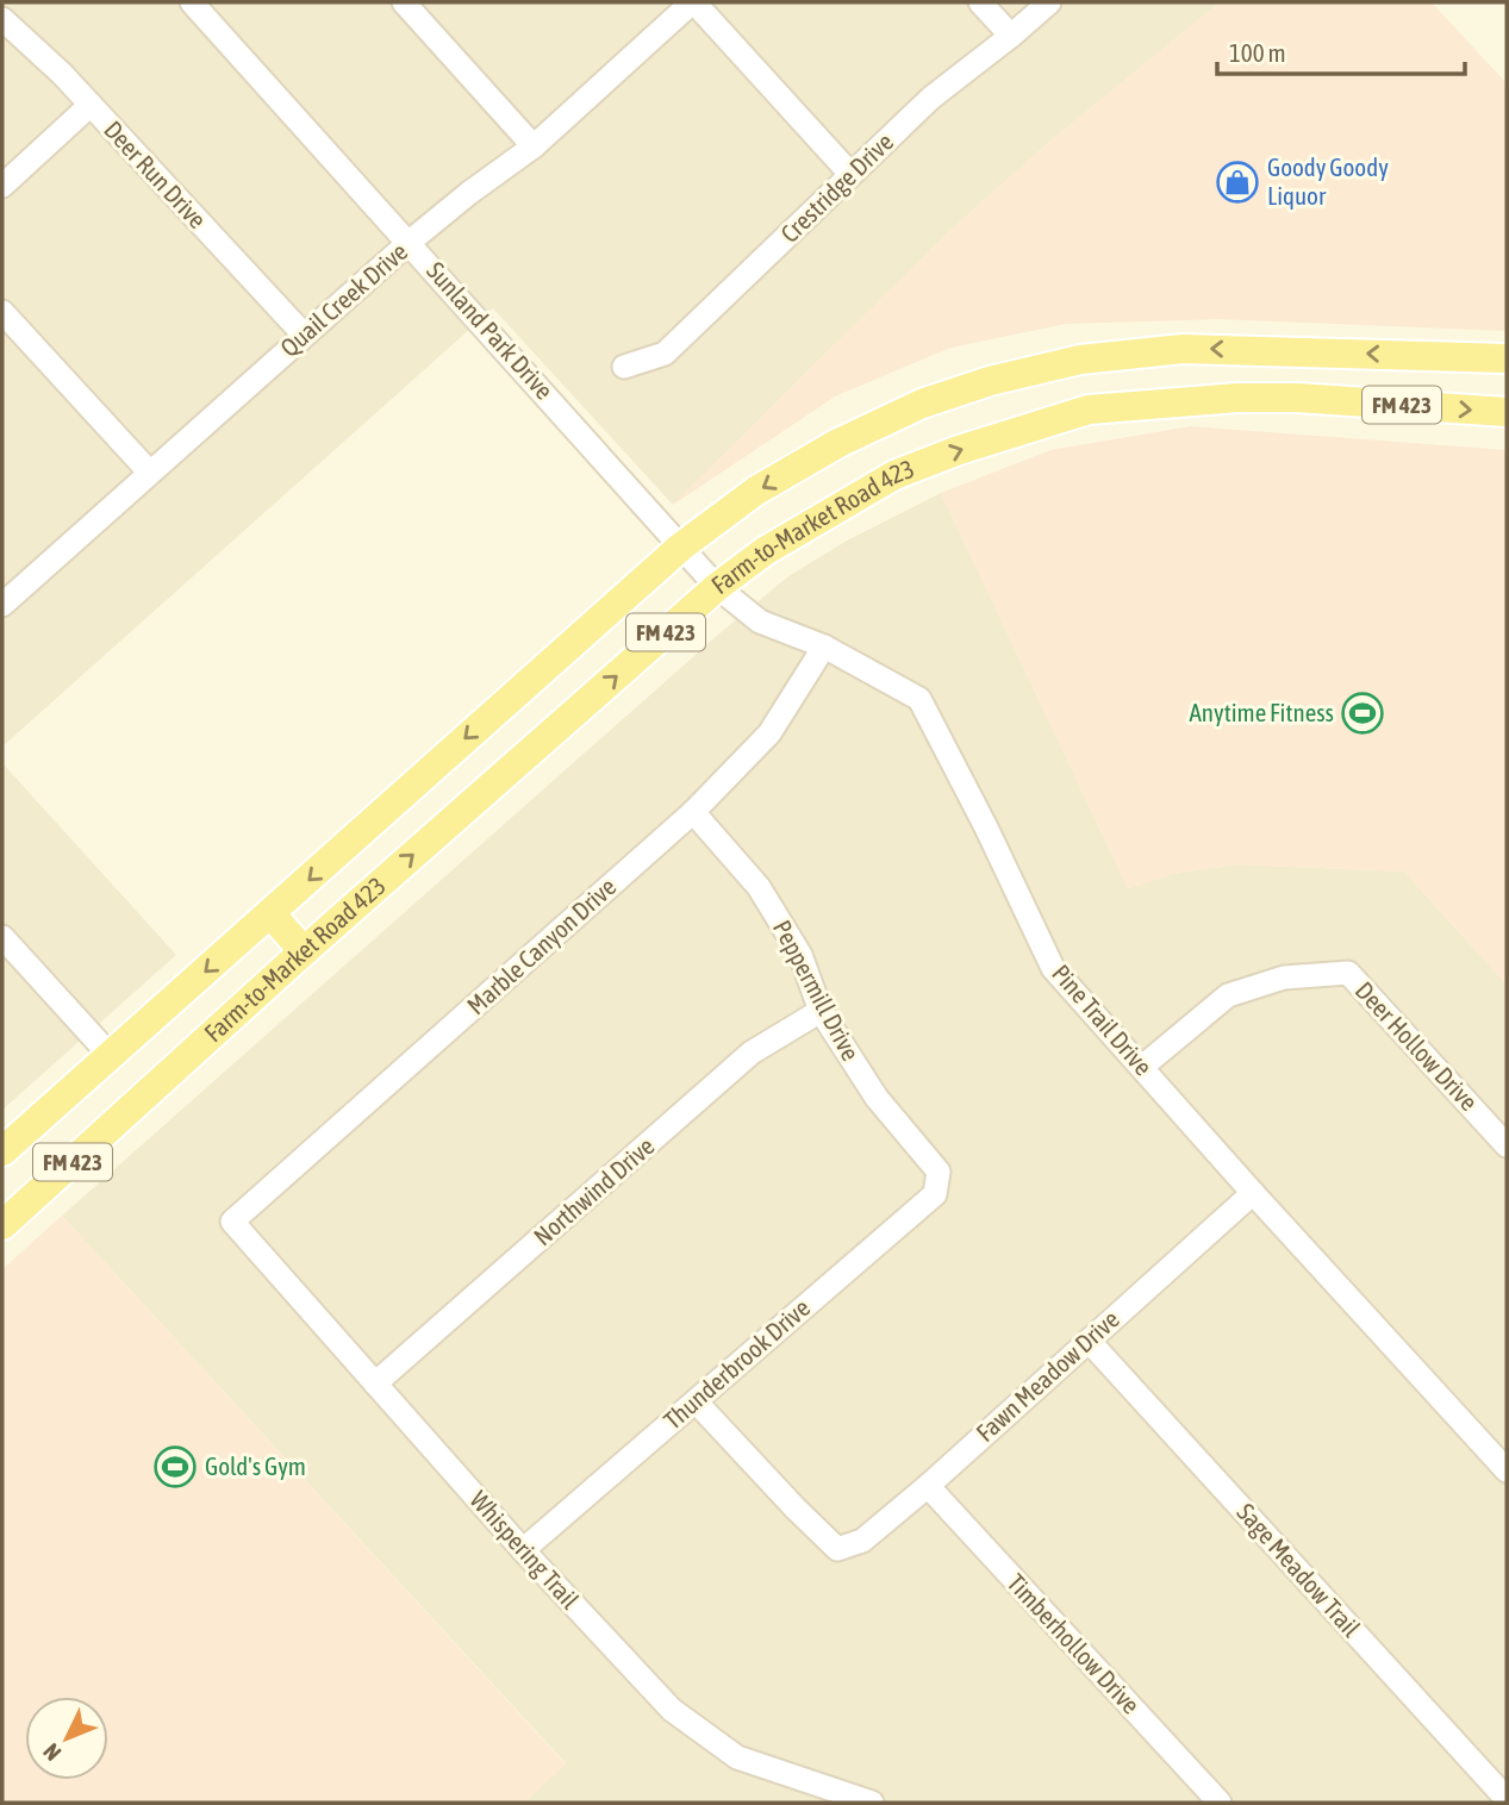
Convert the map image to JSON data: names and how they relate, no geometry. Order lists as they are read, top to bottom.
{
  "streets": {
    "main road": ["FM 423", "Farm-to-Market Road 423"],
    "street": [
      "Deer Run Drive",
      "Crestridge Drive",
      "Quail Creek Drive",
      "Sunland Park Drive",
      "Marble Canyon Drive",
      "Peppermill Drive",
      "Pine Trail Drive",
      "Deer Hollow Drive",
      "Northwind Drive",
      "Thunderbrook Drive",
      "Fawn Meadow Drive",
      "Whispering Trail",
      "Sage Meadow Trail",
      "Timberhollow Drive"
    ]
  },
  "crossings": [
    ["Deer Run Drive", "Quail Creek Drive"],
    ["Quail Creek Drive", "Sunland Park Drive"],
    ["Sunland Park Drive", "Farm-to-Market Road 423"],
    ["Sunland Park Drive", "Pine Trail Drive"],
    ["Farm-to-Market Road 423", "Pine Trail Drive"],
    ["Marble Canyon Drive", "Peppermill Drive"],
    ["Marble Canyon Drive", "Pine Trail Drive"],
    ["Marble Canyon Drive", "Whispering Trail"],
    ["Peppermill Drive", "Northwind Drive"],
    ["Peppermill Drive", "Thunderbrook Drive"],
    ["Pine Trail Drive", "Deer Hollow Drive"],
    ["Pine Trail Drive", "Fawn Meadow Drive"],
    ["Northwind Drive", "Whispering Trail"],
    ["Thunderbrook Drive", "Fawn Meadow Drive"],
    ["Thunderbrook Drive", "Whispering Trail"],
    ["Fawn Meadow Drive", "Sage Meadow Trail"],
    ["Fawn Meadow Drive", "Timberhollow Drive"]
  ],
  "places": {
    "shop": ["Goody Goody Liquor"],
    "sports": ["Anytime Fitness", "Gold's Gym"]
  },
  "scale_bar": "100 m",
  "north": "bottom left"
}
